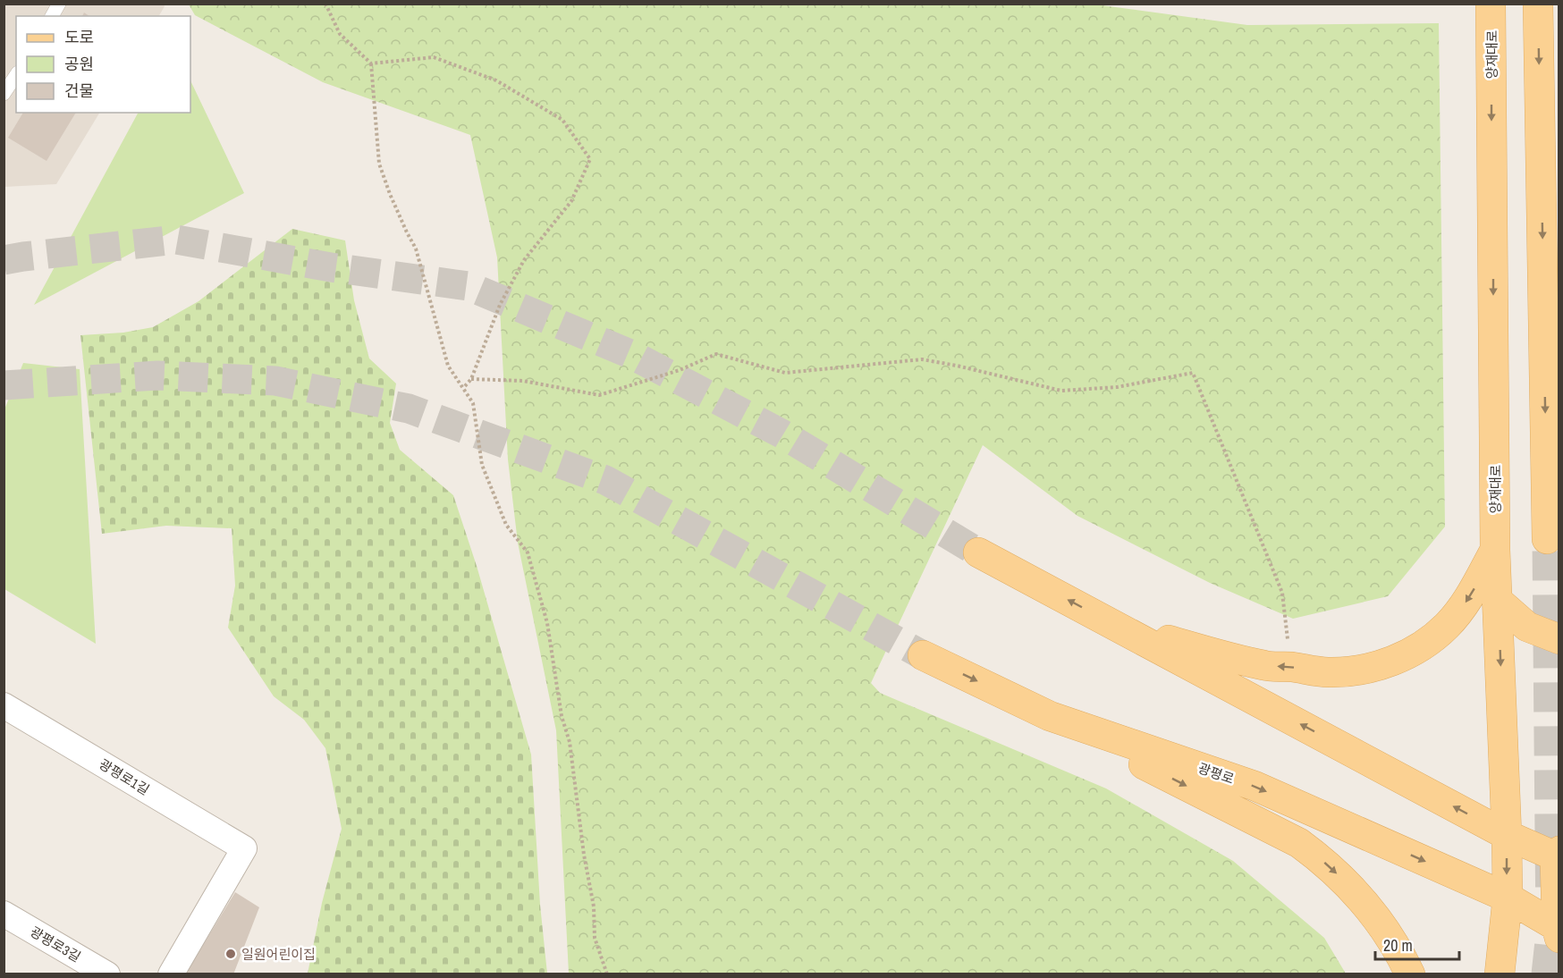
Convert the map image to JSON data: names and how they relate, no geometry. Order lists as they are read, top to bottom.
{
  "streets": {
    "main road": ["양재대로", "광평로"],
    "street": ["광평로1길", "광평로3길"]
  },
  "crossings": [
    ["양재대로", "광평로"]
  ],
  "places": ["일원어린이집"],
  "legend": ["도로", "공원", "건물"],
  "scale_bar": "20 m"
}
